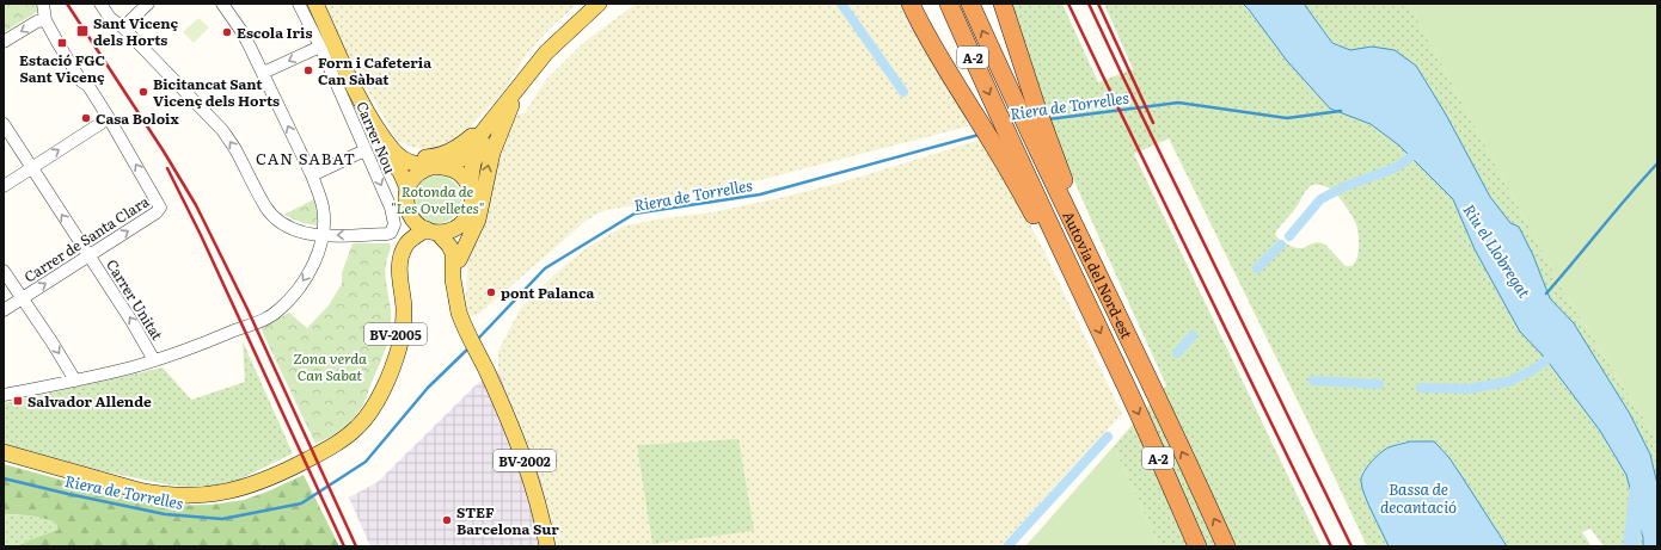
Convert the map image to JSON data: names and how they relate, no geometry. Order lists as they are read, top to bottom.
{
  "streets": {
    "highway": ["A-2", "Autovia del Nord-est"],
    "main road": ["BV-2005", "BV-2002"],
    "street": ["Carrer Nou", "Carrer de Santa Clara", "Carrer Unitat"]
  },
  "crossings": [
    ["A-2", "Autovia del Nord-est"],
    ["Carrer de Santa Clara", "Carrer Unitat"],
    ["BV-2005", "BV-2002"]
  ],
  "districts": ["CAN SABAT"],
  "water": ["Riera de Torrelles", "Riu el Llobregat", "Bassa de decantació"],
  "parks": ["Rotonda de \"Les Ovelletes\"", "Zona verda Can Sabat"],
  "places": {
    "transit": ["Sant Vicenç dels Horts", "Estació FGC Sant Vicenç", "Salvador Allende"],
    "other": [
      "Escola Iris",
      "Forn i Cafeteria Can Sàbat",
      "Bicitancat Sant Vicenç dels Horts",
      "Casa Boloix",
      "pont Palanca",
      "STEF Barcelona Sur"
    ]
  }
}
